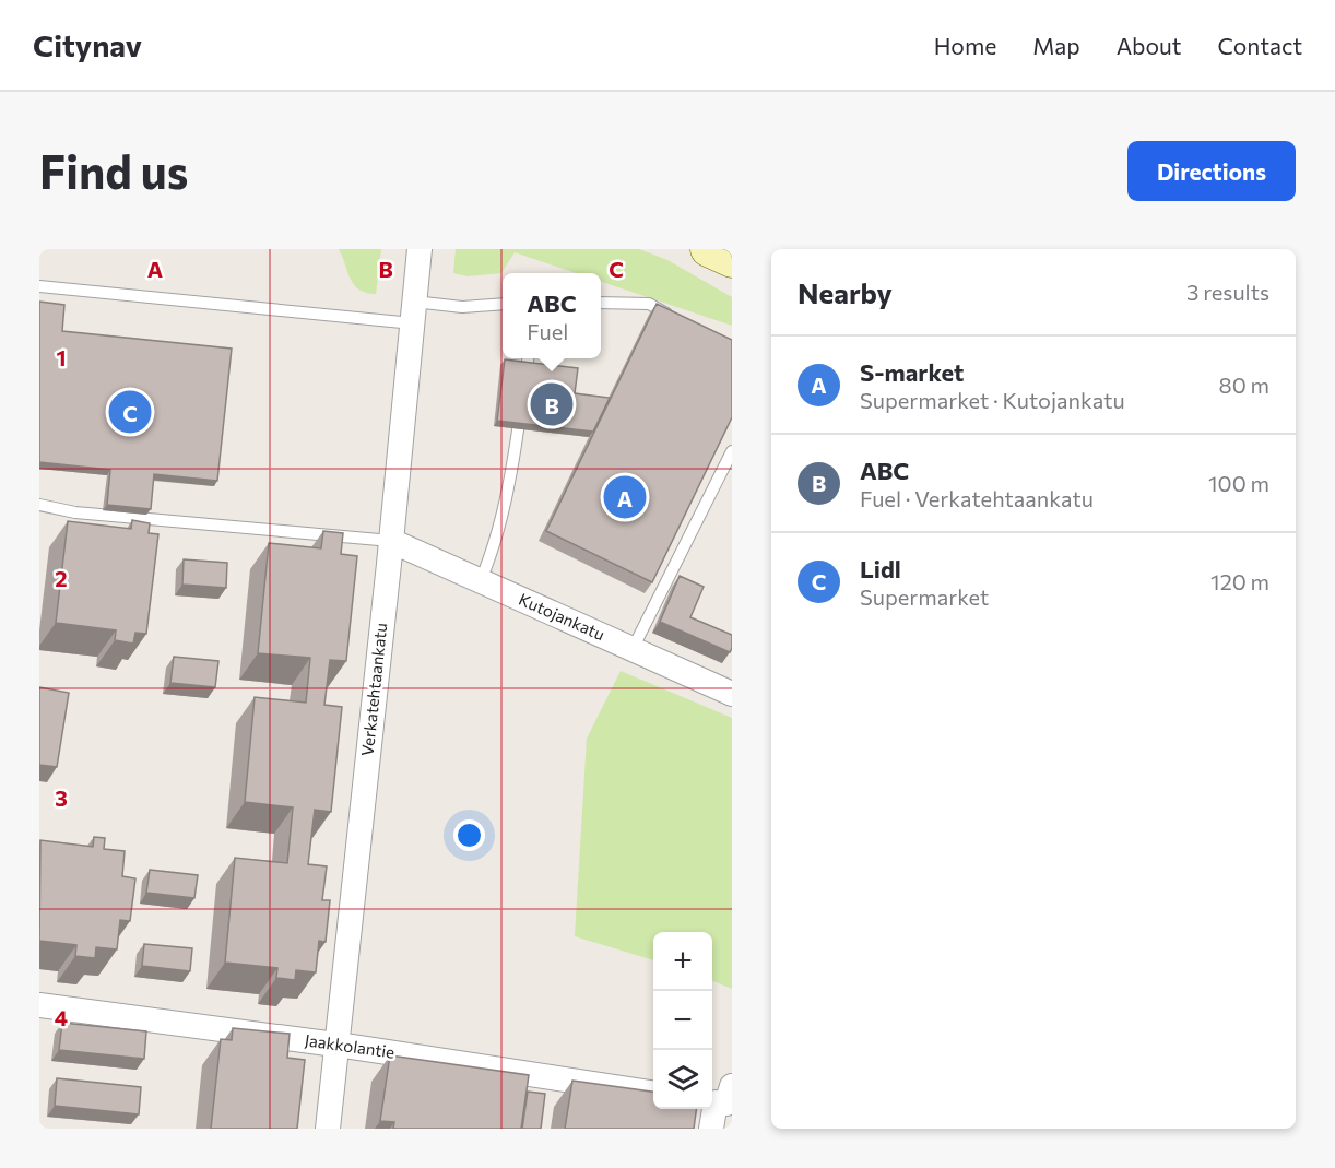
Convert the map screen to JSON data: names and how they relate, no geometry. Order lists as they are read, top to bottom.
{
  "streets": {
    "street": ["Kutojankatu", "Verkatehtaankatu", "Jaakkolantie"]
  },
  "crossings": [
    ["Kutojankatu", "Verkatehtaankatu"],
    ["Verkatehtaankatu", "Jaakkolantie"]
  ],
  "page": {
    "header": "Citynav",
    "nav": [
      "Home",
      "Map",
      "About",
      "Contact"
    ],
    "buttons": "Directions",
    "title": "Find us",
    "heading": ["Nearby", "3 results"],
    "popup": ["ABC", "Fuel"],
    "list": [
      {
        "mark": "A",
        "name": "S-market",
        "note": "Supermarket · Kutojankatu",
        "value": "80 m"
      },
      {
        "mark": "B",
        "name": "ABC",
        "note": "Fuel · Verkatehtaankatu",
        "value": "100 m"
      },
      {
        "mark": "C",
        "name": "Lidl",
        "note": "Supermarket",
        "value": "120 m"
      }
    ],
    "pins": ["B", "C", "A"],
    "map_buttons": ["+", "−"]
  },
  "grid": {
    "columns": ["A", "B", "C"],
    "rows": [
      "1",
      "2",
      "3",
      "4"
    ]
  }
}
